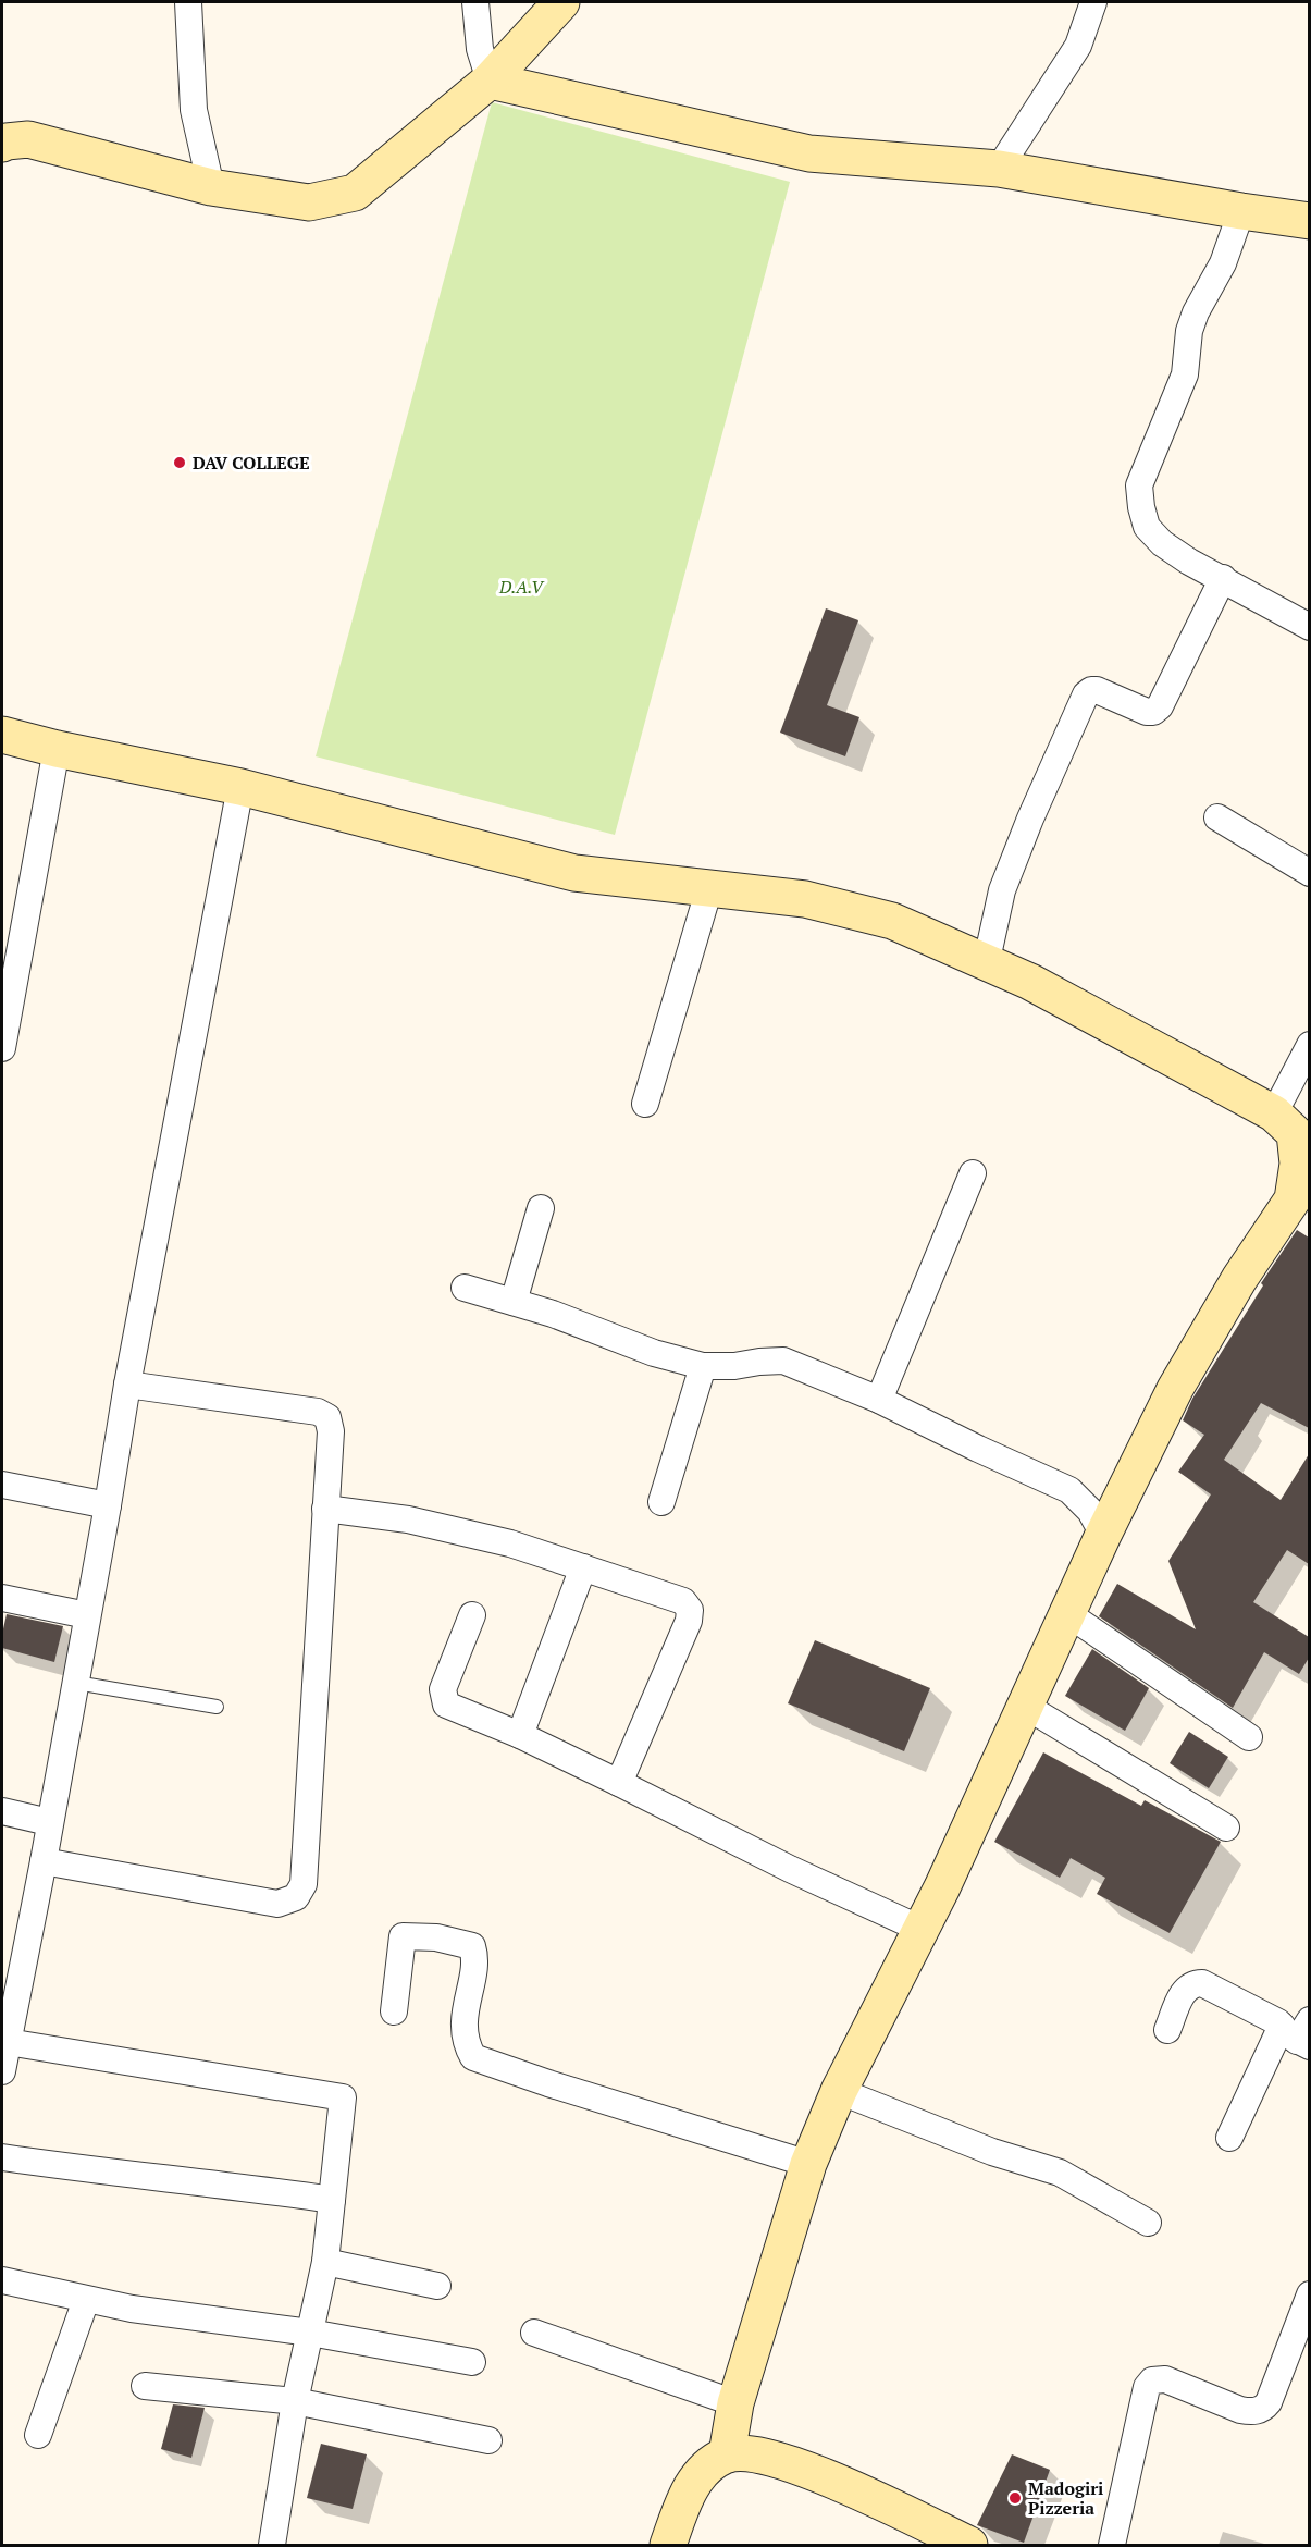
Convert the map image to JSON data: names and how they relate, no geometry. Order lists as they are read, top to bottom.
{
  "parks": ["D.A.V"],
  "places": ["DAV COLLEGE", "Madogiri Pizzeria"]
}
